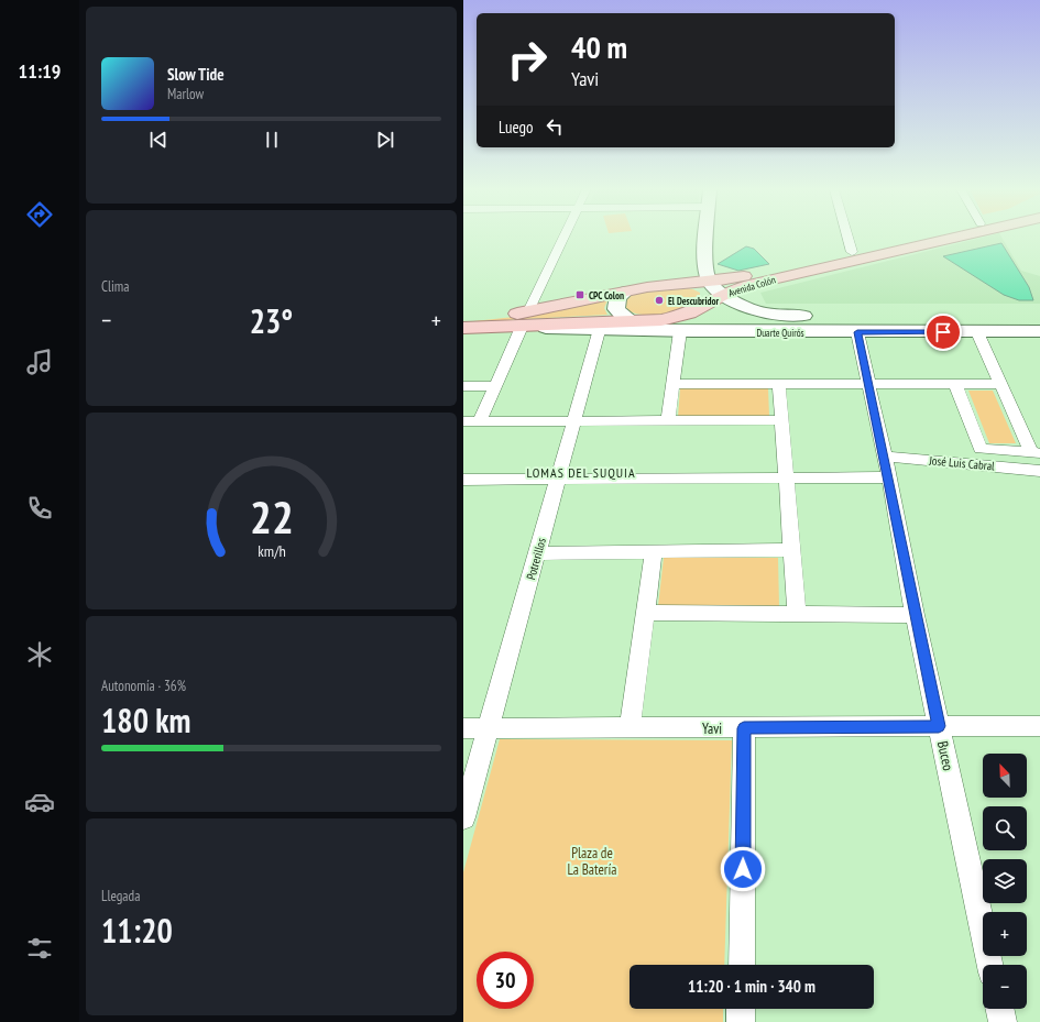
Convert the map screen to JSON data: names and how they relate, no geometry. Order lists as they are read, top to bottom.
{
  "streets": {
    "main road": ["Avenida Colón", "Duarte Quirós"],
    "street": [
      "José Luis Cabral",
      "Potrerillos",
      "Yavi",
      "Buceo"
    ]
  },
  "crossings": [
    ["Avenida Colón", "Duarte Quirós"],
    ["Duarte Quirós", "Potrerillos"],
    ["Duarte Quirós", "Buceo"],
    ["José Luis Cabral", "Buceo"],
    ["Potrerillos", "Yavi"],
    ["Yavi", "Buceo"]
  ],
  "districts": ["LOMAS DEL SUQUIA"],
  "parks": ["Plaza de La Batería"],
  "places": {
    "transit": ["CPC Colon"],
    "other": ["El Descubridor"]
  },
  "north": "top left",
  "page": {
    "tabs": "11:19",
    "turn": ["40 m", "Yavi"],
    "song": ["Slow Tide", "Marlow"],
    "then": "Luego",
    "tile": [
      "Clima",
      ["Autonomía · 36%", "180 km"],
      ["Llegada", "11:20"]
    ],
    "heat": ["−", "23°", "+"],
    "map_buttons": ["+", "−"],
    "limit": "30",
    "trip": "11:20 · 1 min · 340 m",
    "gauge": ["22", "km/h"]
  }
}
